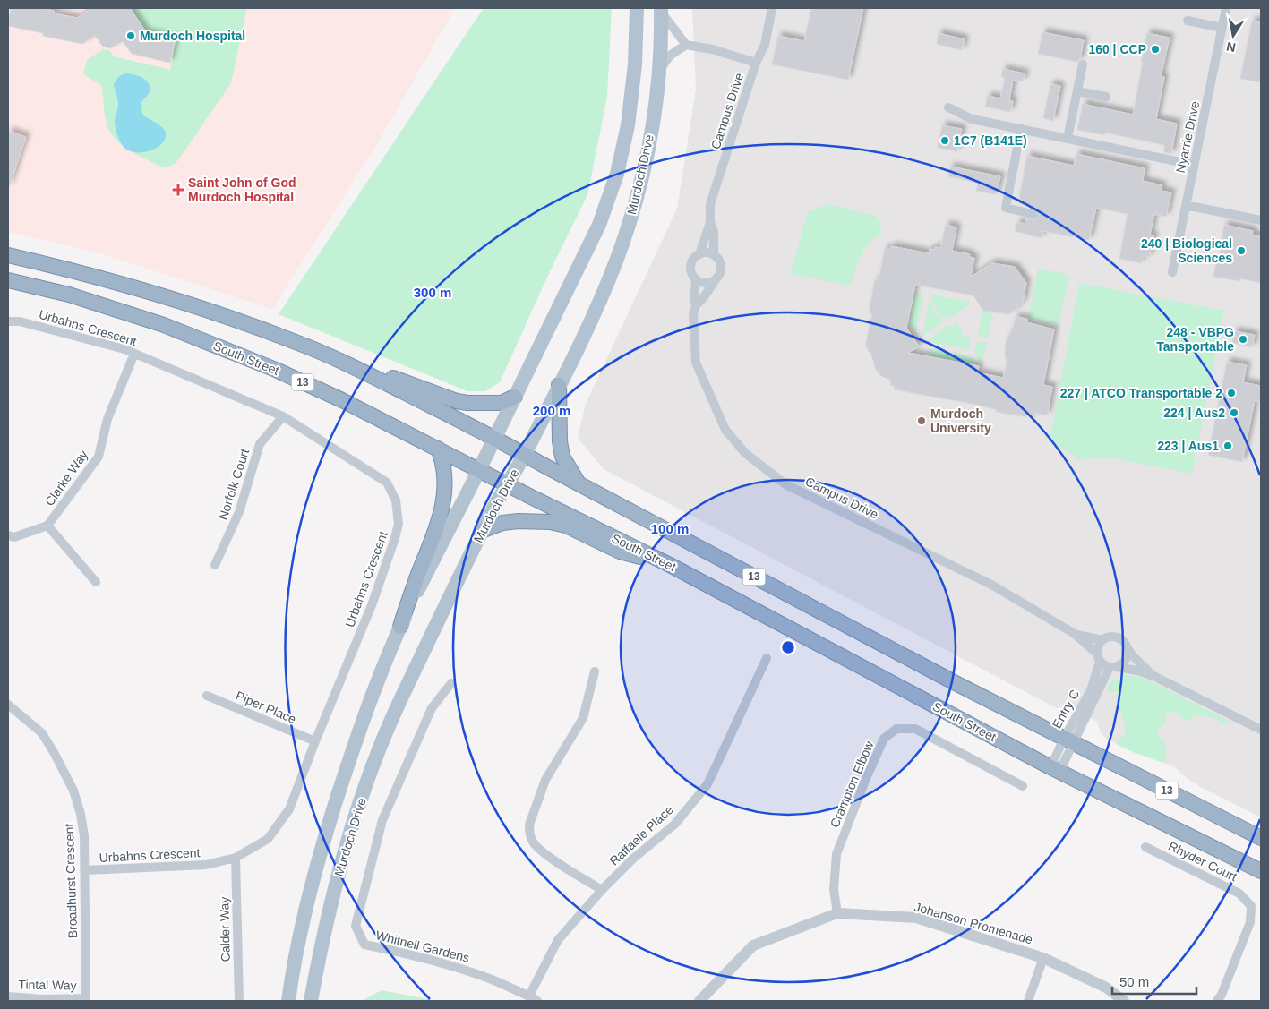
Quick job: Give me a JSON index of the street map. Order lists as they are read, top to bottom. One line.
{"streets":{"highway":["South Street","13"],"main road":["Murdoch Drive"],"street":["Campus Drive","Nyarrie Drive","Urbahns Crescent","Clarke Way","Norfolk Court","Piper Place","Entry C","Crampton Elbow","Raffaele Place","Rhyder Court","Broadhurst Crescent","Johanson Promenade","Calder Way","Whitnell Gardens","Tintal Way"]},"crossings":[["Campus Drive","Entry C"],["Murdoch Drive","South Street"],["Murdoch Drive","13"],["Urbahns Crescent","Clarke Way"],["Urbahns Crescent","Norfolk Court"],["Urbahns Crescent","Piper Place"],["Urbahns Crescent","Broadhurst Crescent"],["Urbahns Crescent","Calder Way"],["South Street","Entry C"],["13","Entry C"],["Crampton Elbow","Johanson Promenade"],["Raffaele Place","Whitnell Gardens"],["Broadhurst Crescent","Tintal Way"]],"places":{"other":["Murdoch Hospital","160 | CCP","1C7 (B141E)","240 | Biological Sciences","248 - VBPG Tansportable","227 | ATCO Transportable 2","224 | Aus2","Murdoch University","223 | Aus1"],"health":["Saint John of God Murdoch Hospital"]},"scale_bar":"50 m","north":"bottom","rings":["300 m","200 m","100 m"]}
